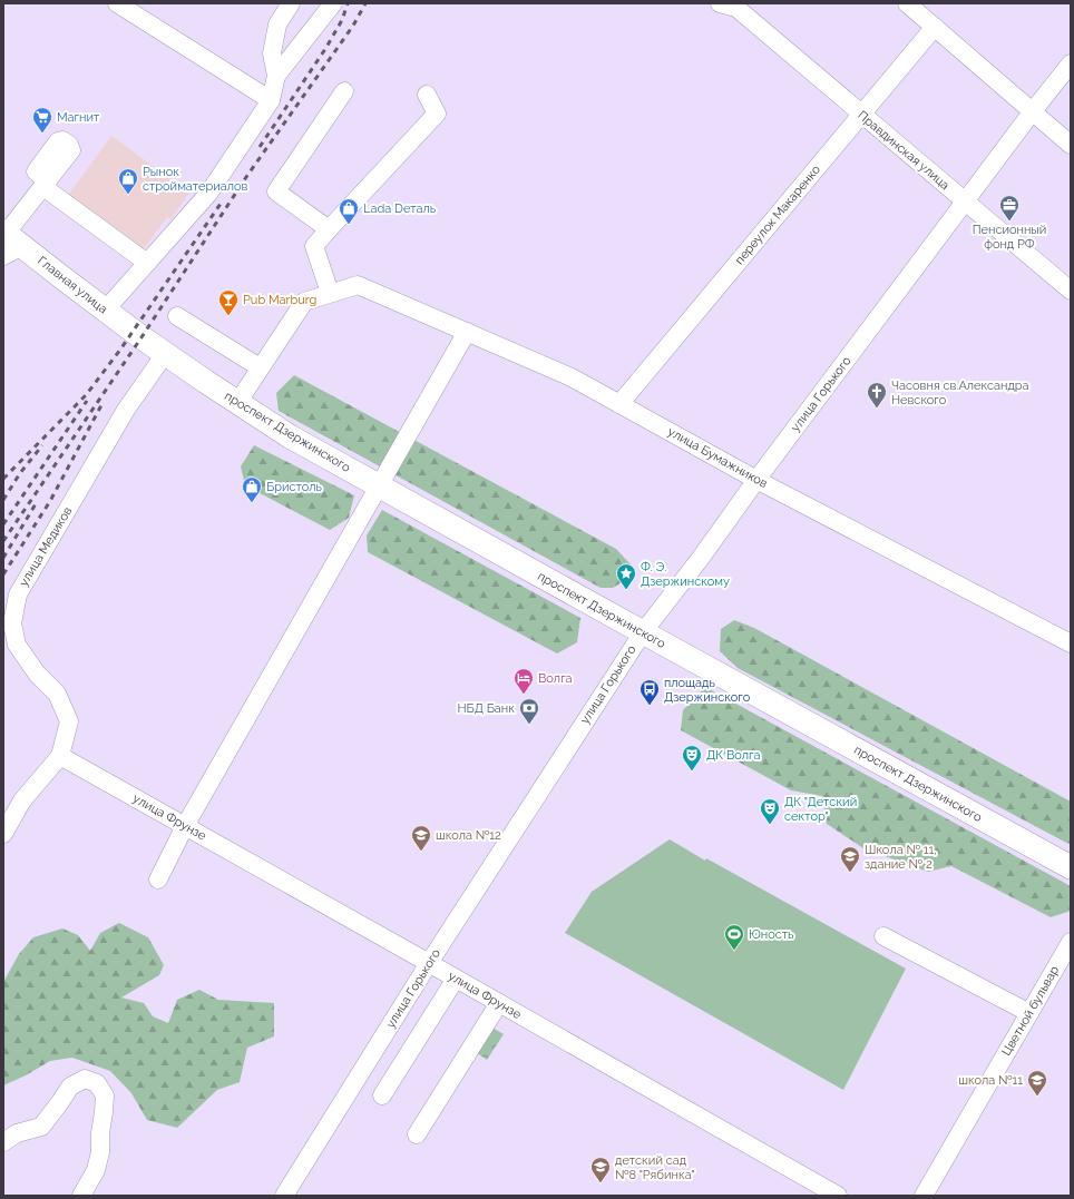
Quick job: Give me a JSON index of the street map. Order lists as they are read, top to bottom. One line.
{"streets":{"main road":["Главная улица","проспект Дзержинского"],"street":["Правдинская улица","переулок Макаренко","улица Горького","улица Бумажников","улица Медиков","улица Фрунзе","Цветной бульвар"]},"crossings":[["Правдинская улица","переулок Макаренко"],["Правдинская улица","улица Горького"],["переулок Макаренко","улица Бумажников"],["Главная улица","проспект Дзержинского"],["улица Горького","проспект Дзержинского"],["улица Горького","улица Бумажников"],["улица Горького","улица Фрунзе"],["проспект Дзержинского","улица Медиков"],["улица Медиков","улица Фрунзе"]],"places":{"supermarket":["Магнит"],"shop":["Рынок стройматериалов","Lada Dеталь","Бристоль"],"office":["Пенсионный фонд РФ"],"bar":["Pub Marburg"],"church":["Часовня св.Александра Невского"],"place":["Ф. Э. Дзержинскому"],"hotel":["Волга"],"bus stop":["площадь Дзержинского"],"bank":["НБД Банк"],"theatre":["ДК Волга","ДК \"Детский сектор\""],"school or university":["школа №12","Школа № 11, здание № 2","школа №11","детский сад №8 \"Рябинка\""],"sports":["Юность"]}}
